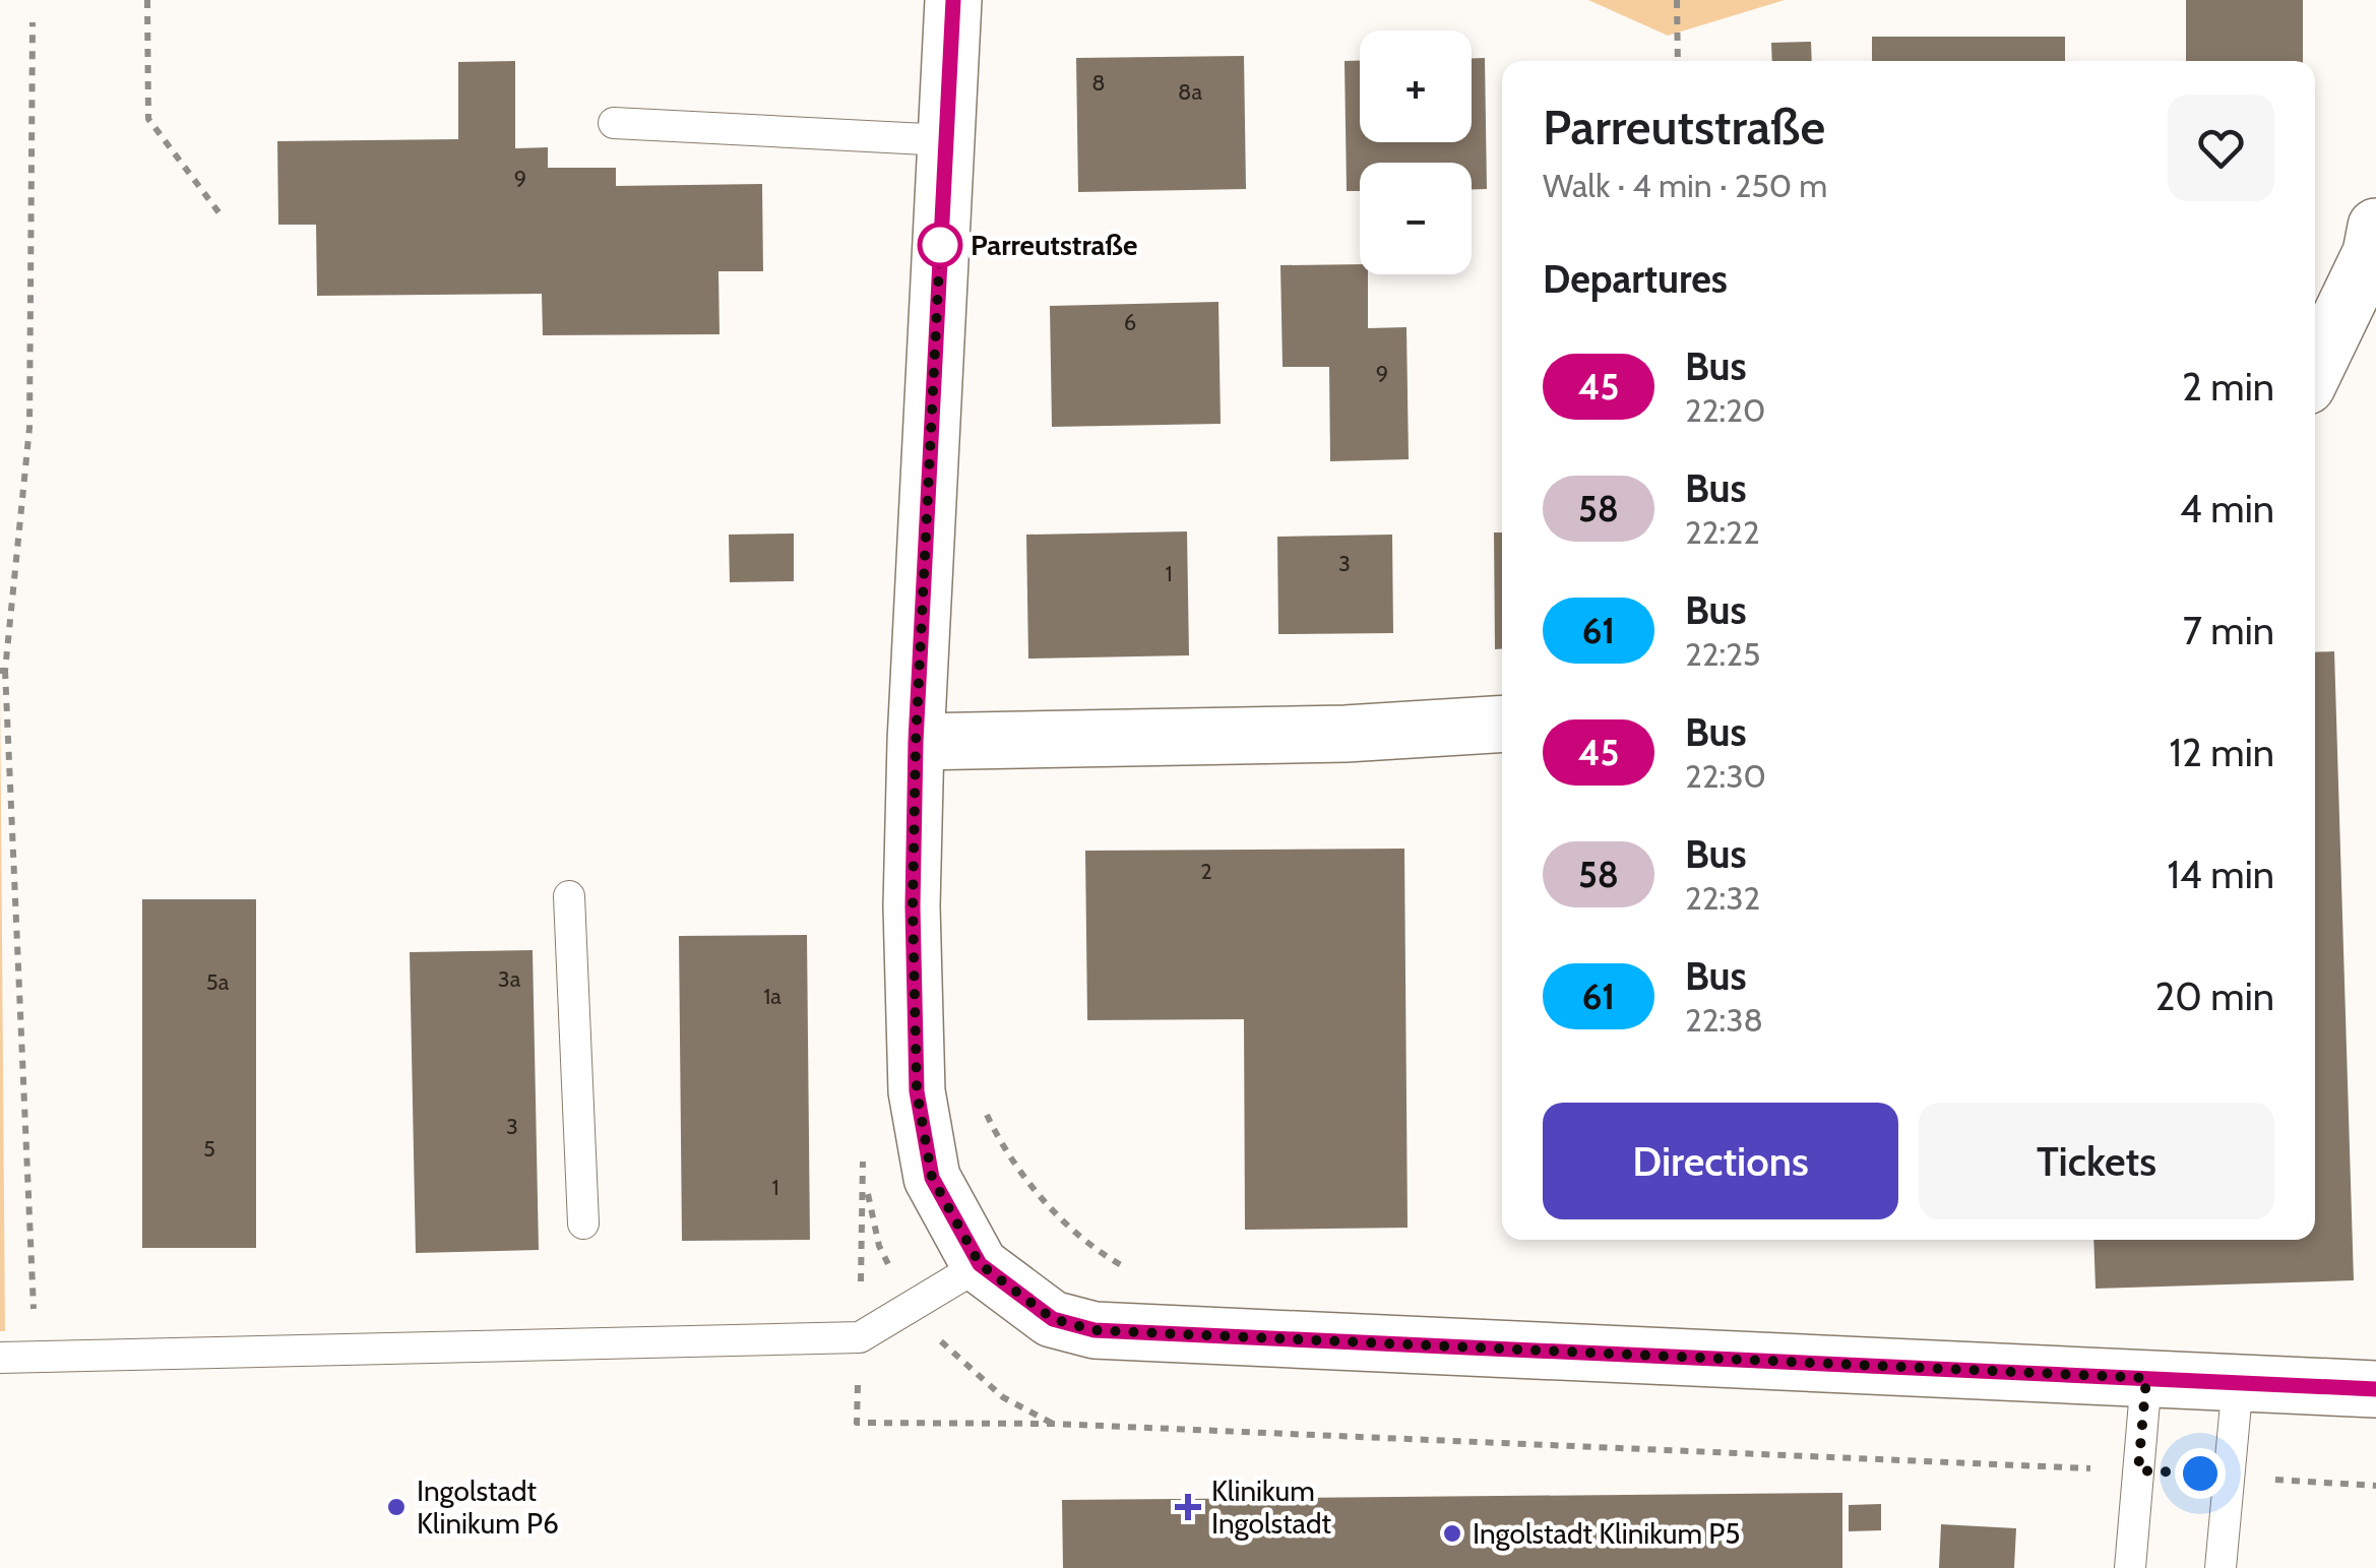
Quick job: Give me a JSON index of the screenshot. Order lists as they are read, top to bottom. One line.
{"places":{"other":["Parreutstraße","Ingolstadt Klinikum P6","Ingolstadt Klinikum P5"],"health":["Klinikum Ingolstadt"]},"lines":["bus line 45"],"house_numbers":["8","8a","9","6","9","3","1","2","3a","5a","1a","3","5","1"],"page":{"map_buttons":["+","−"],"heading":[["Parreutstraße","Walk · 4 min · 250 m"],"Departures"],"list":[{"mark":"45","name":"Bus","note":"22:20","value":"2 min"},{"mark":"58","name":"Bus","note":"22:22","value":"4 min"},{"mark":"61","name":"Bus","note":"22:25","value":"7 min"},{"mark":"45","name":"Bus","note":"22:30","value":"12 min"},{"mark":"58","name":"Bus","note":"22:32","value":"14 min"},{"mark":"61","name":"Bus","note":"22:38","value":"20 min"}],"buttons":["Directions","Tickets"]}}
